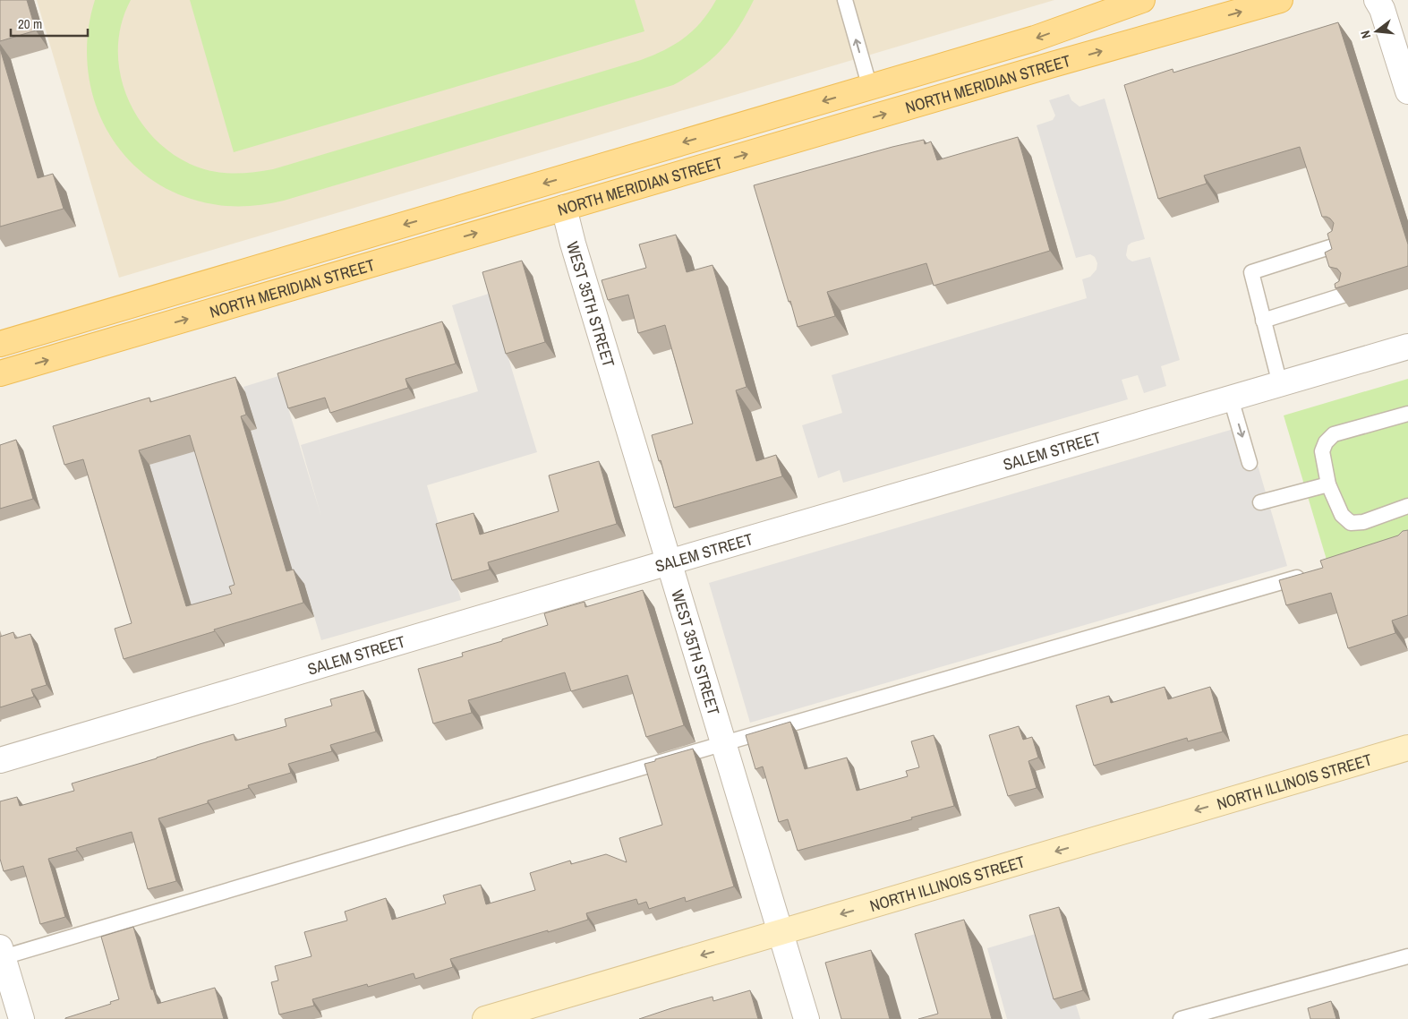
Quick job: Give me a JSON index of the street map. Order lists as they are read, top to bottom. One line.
{"streets":{"main road":["NORTH MERIDIAN STREET","NORTH ILLINOIS STREET"],"street":["WEST 35TH STREET","SALEM STREET"]},"crossings":[["NORTH MERIDIAN STREET","WEST 35TH STREET"],["WEST 35TH STREET","SALEM STREET"],["WEST 35TH STREET","NORTH ILLINOIS STREET"]],"one_way":["NORTH ILLINOIS STREET"],"scale_bar":"20 m","north":"left"}
